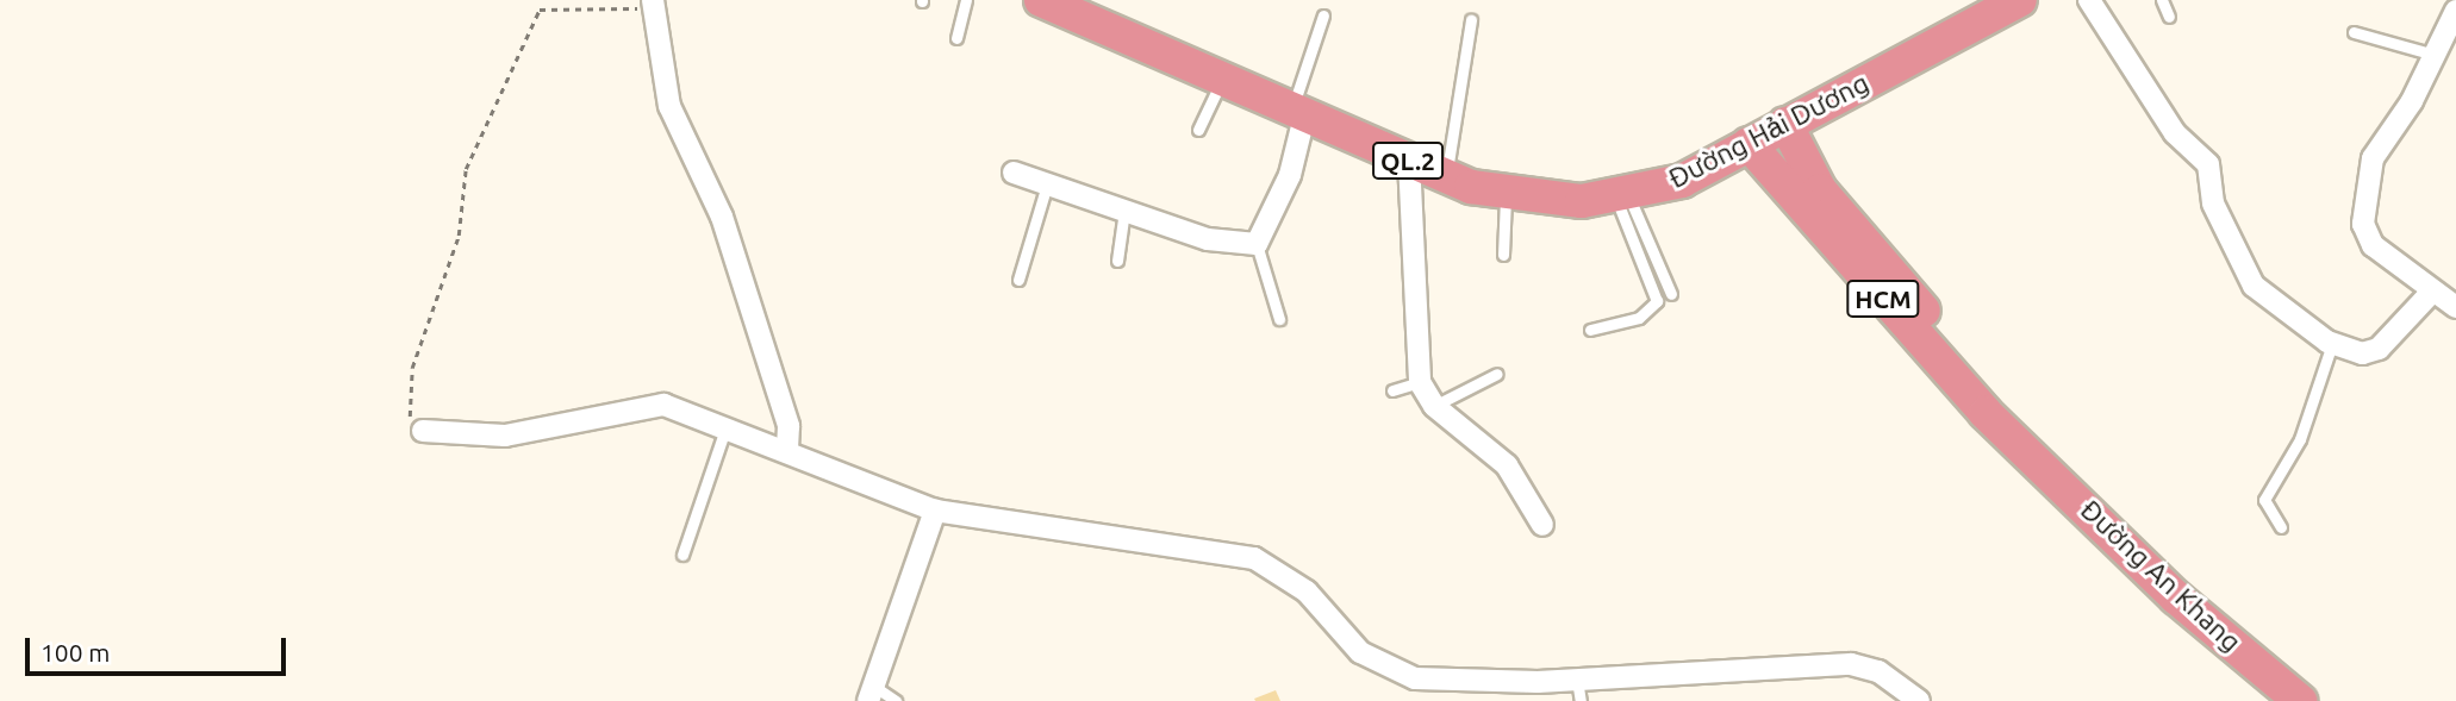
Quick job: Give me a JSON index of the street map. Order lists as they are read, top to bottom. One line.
{"streets":{"highway":["Đường Hải Dương","QL.2","HCM","Đường An Khang"]},"crossings":[["Đường Hải Dương","Đường An Khang"]],"scale_bar":"100 m"}
